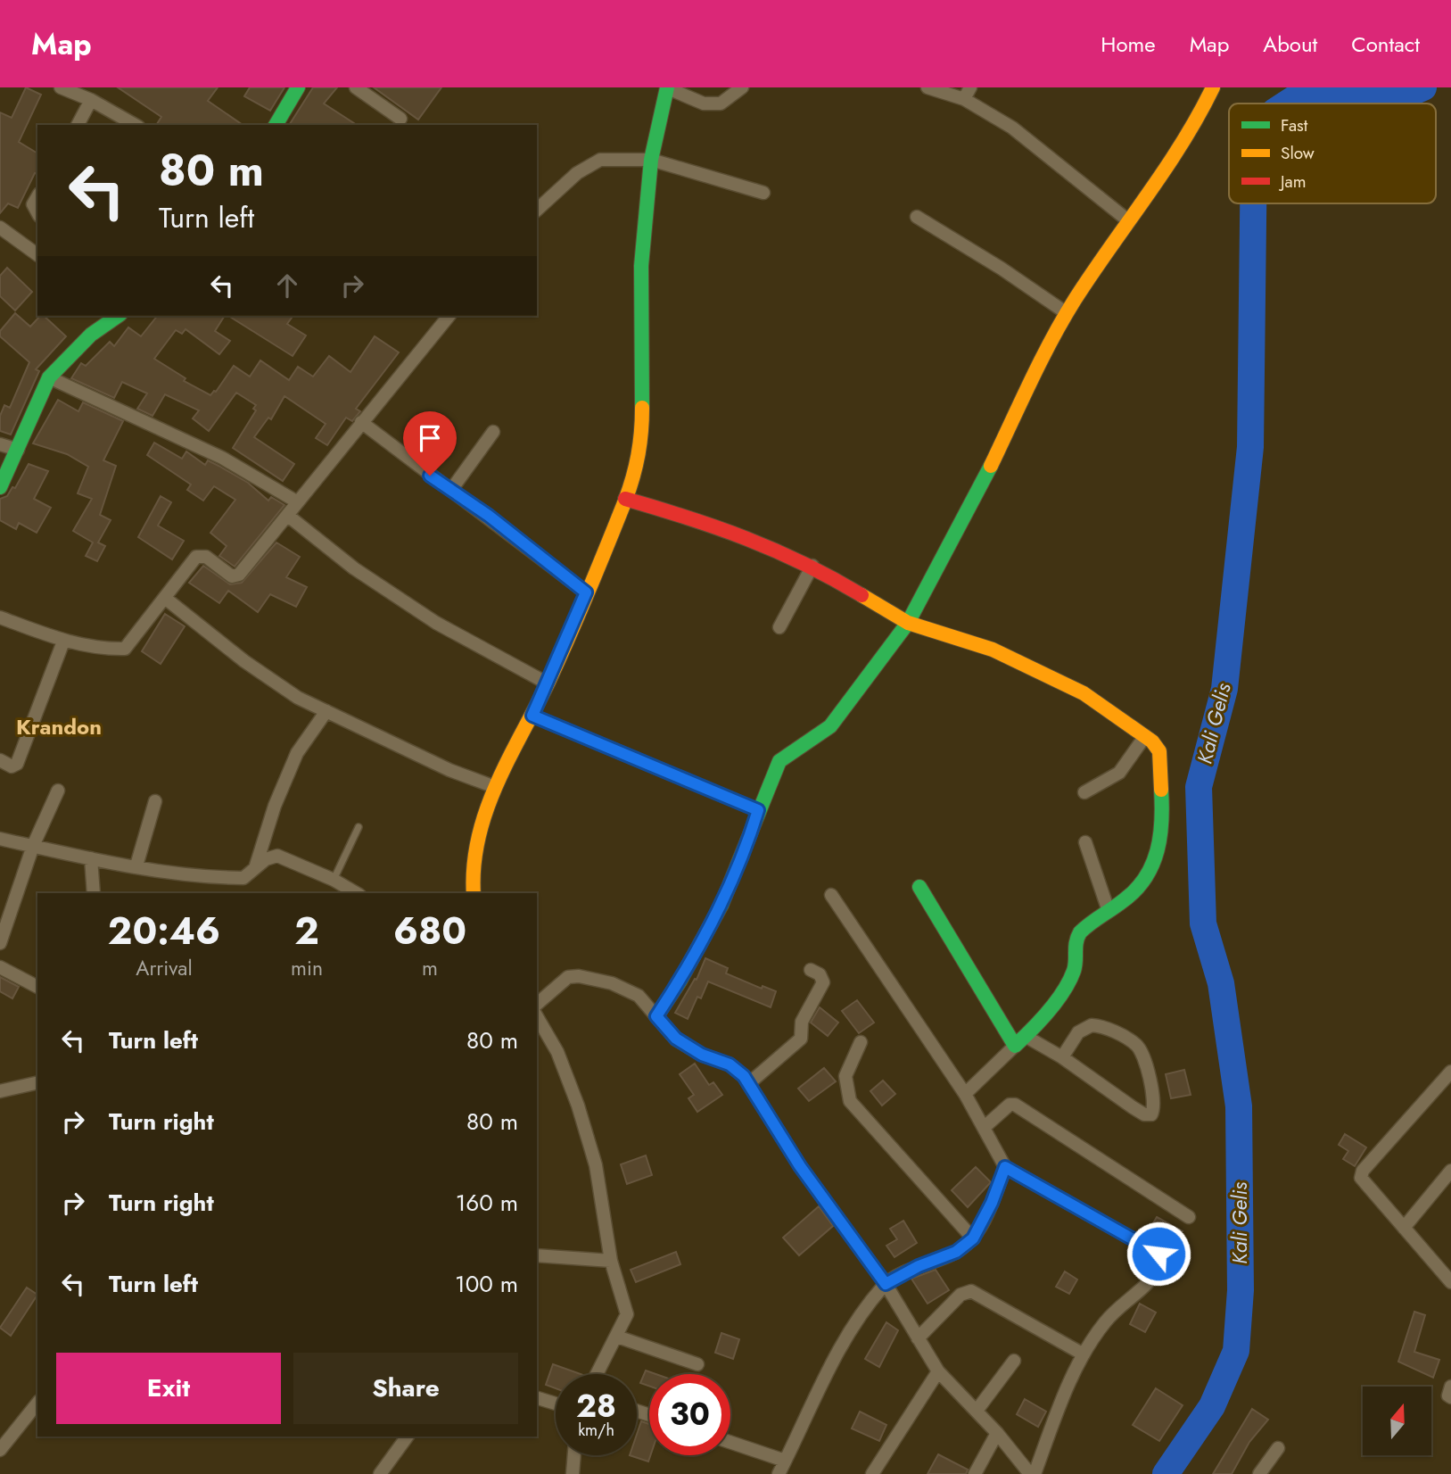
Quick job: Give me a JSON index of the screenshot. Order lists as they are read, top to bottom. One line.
{"districts":["Krandon"],"water":["Kali Gelis"],"legend":["Fast","Slow","Jam"],"north":"top","page":{"header":"Map","nav":["Home","Map","About","Contact"],"turn":["80 m","Turn left"],"eta":["20:46","Arrival","2","min","680","m"],"list":[{"name":"Turn left","value":"80 m"},{"name":"Turn right","value":"80 m"},{"name":"Turn right","value":"160 m"},{"name":"Turn left","value":"100 m"}],"buttons":["Exit","Share"],"speed":"28 km/h","limit":"30"}}
